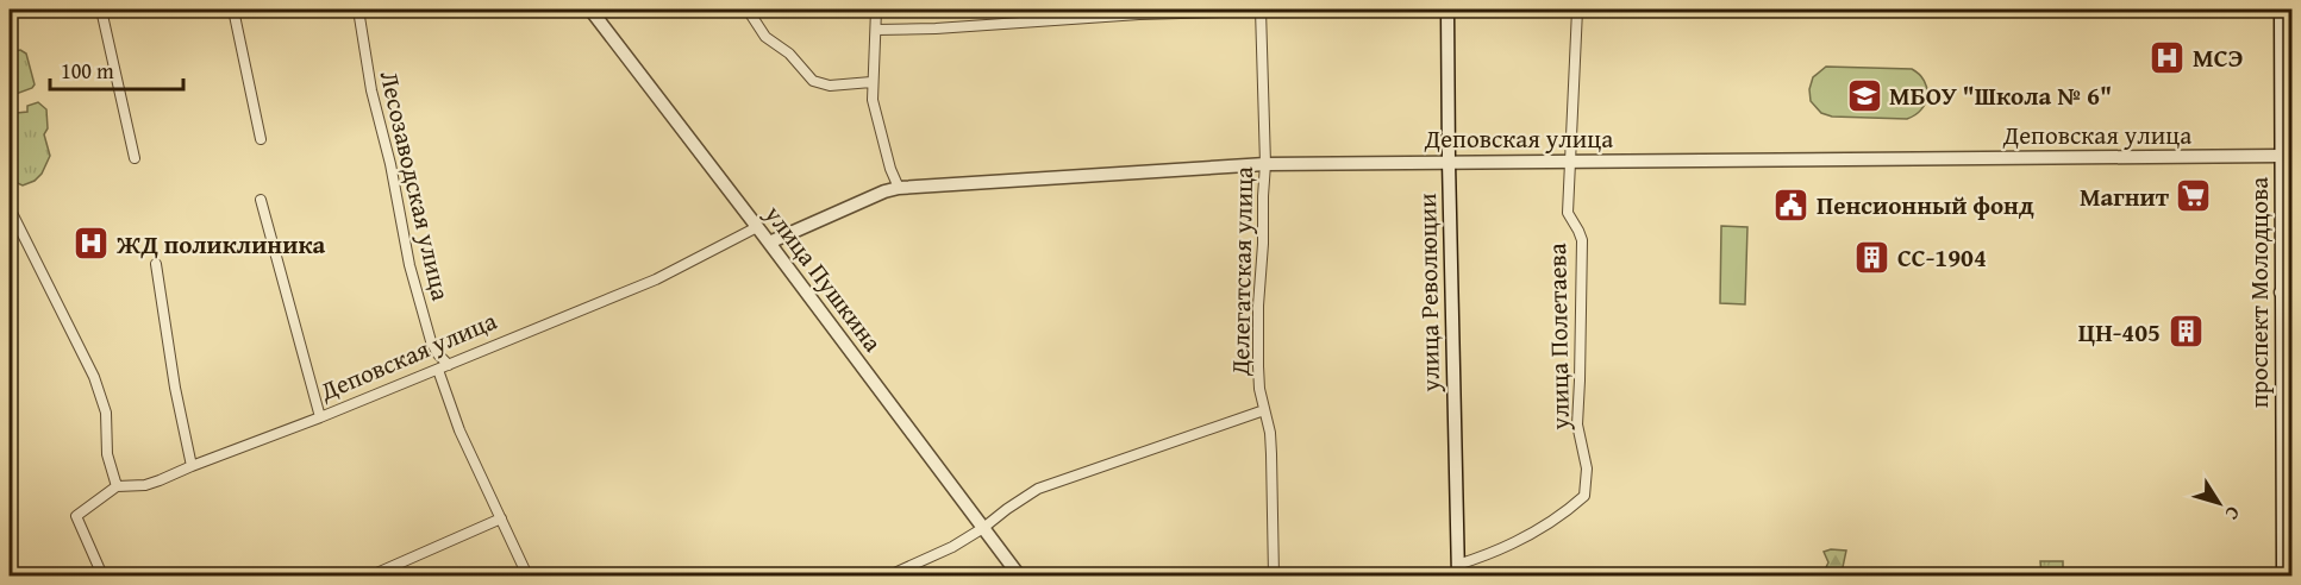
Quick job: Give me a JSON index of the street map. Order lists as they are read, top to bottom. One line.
{"streets":{"street":["Деповская улица","Лесозаводская улица","Делегатская улица","улица Пушкина","улица Революции","проспект Молодцова","улица Полетаева"]},"crossings":[["Деповская улица","Лесозаводская улица"],["Деповская улица","Делегатская улица"],["Деповская улица","улица Пушкина"],["Деповская улица","улица Революции"],["Деповская улица","проспект Молодцова"],["Деповская улица","улица Полетаева"],["улица Революции","улица Полетаева"]],"places":{"hospital":["МСЭ","ЖД поликлиника"],"school or university":["МБОУ \"Школа № 6\""],"supermarket":["Магнит"],"public building":["Пенсионный фонд"],"building":["СС-1904","ЦН-405"]},"scale_bar":"100 m","north":"bottom right"}
